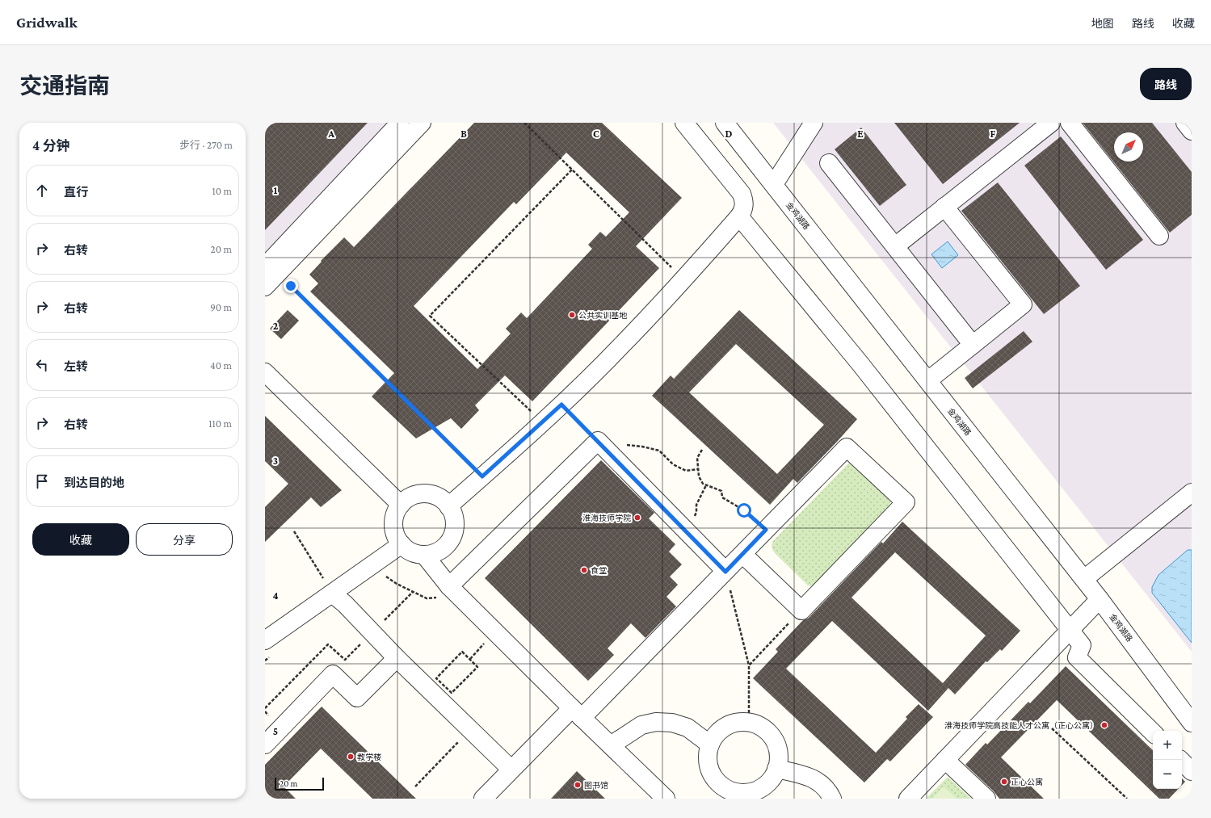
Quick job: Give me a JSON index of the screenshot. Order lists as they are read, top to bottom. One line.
{"streets":{"street":["金鸡湖路"]},"places":["公共实训基地","淮海技师学院","食堂","淮海技师学院高技能人才公寓（正心公寓）","教学楼","正心公寓","图书馆"],"scale_bar":"20 m","north":"top right","page":{"header":"Gridwalk","nav":["地图","路线","收藏"],"title":"交通指南","buttons":["路线",["收藏","分享"]],"heading":["4 分钟","步行 · 270 m"],"list":[["直行","10 m"],["右转","20 m"],["右转","90 m"],["左转","40 m"],["右转","110 m"],"到达目的地"],"map_buttons":["+","−"],"scale":"20 m"},"grid":{"columns":["A","B","C","D","E","F"],"rows":["1","2","3","4","5"]}}
